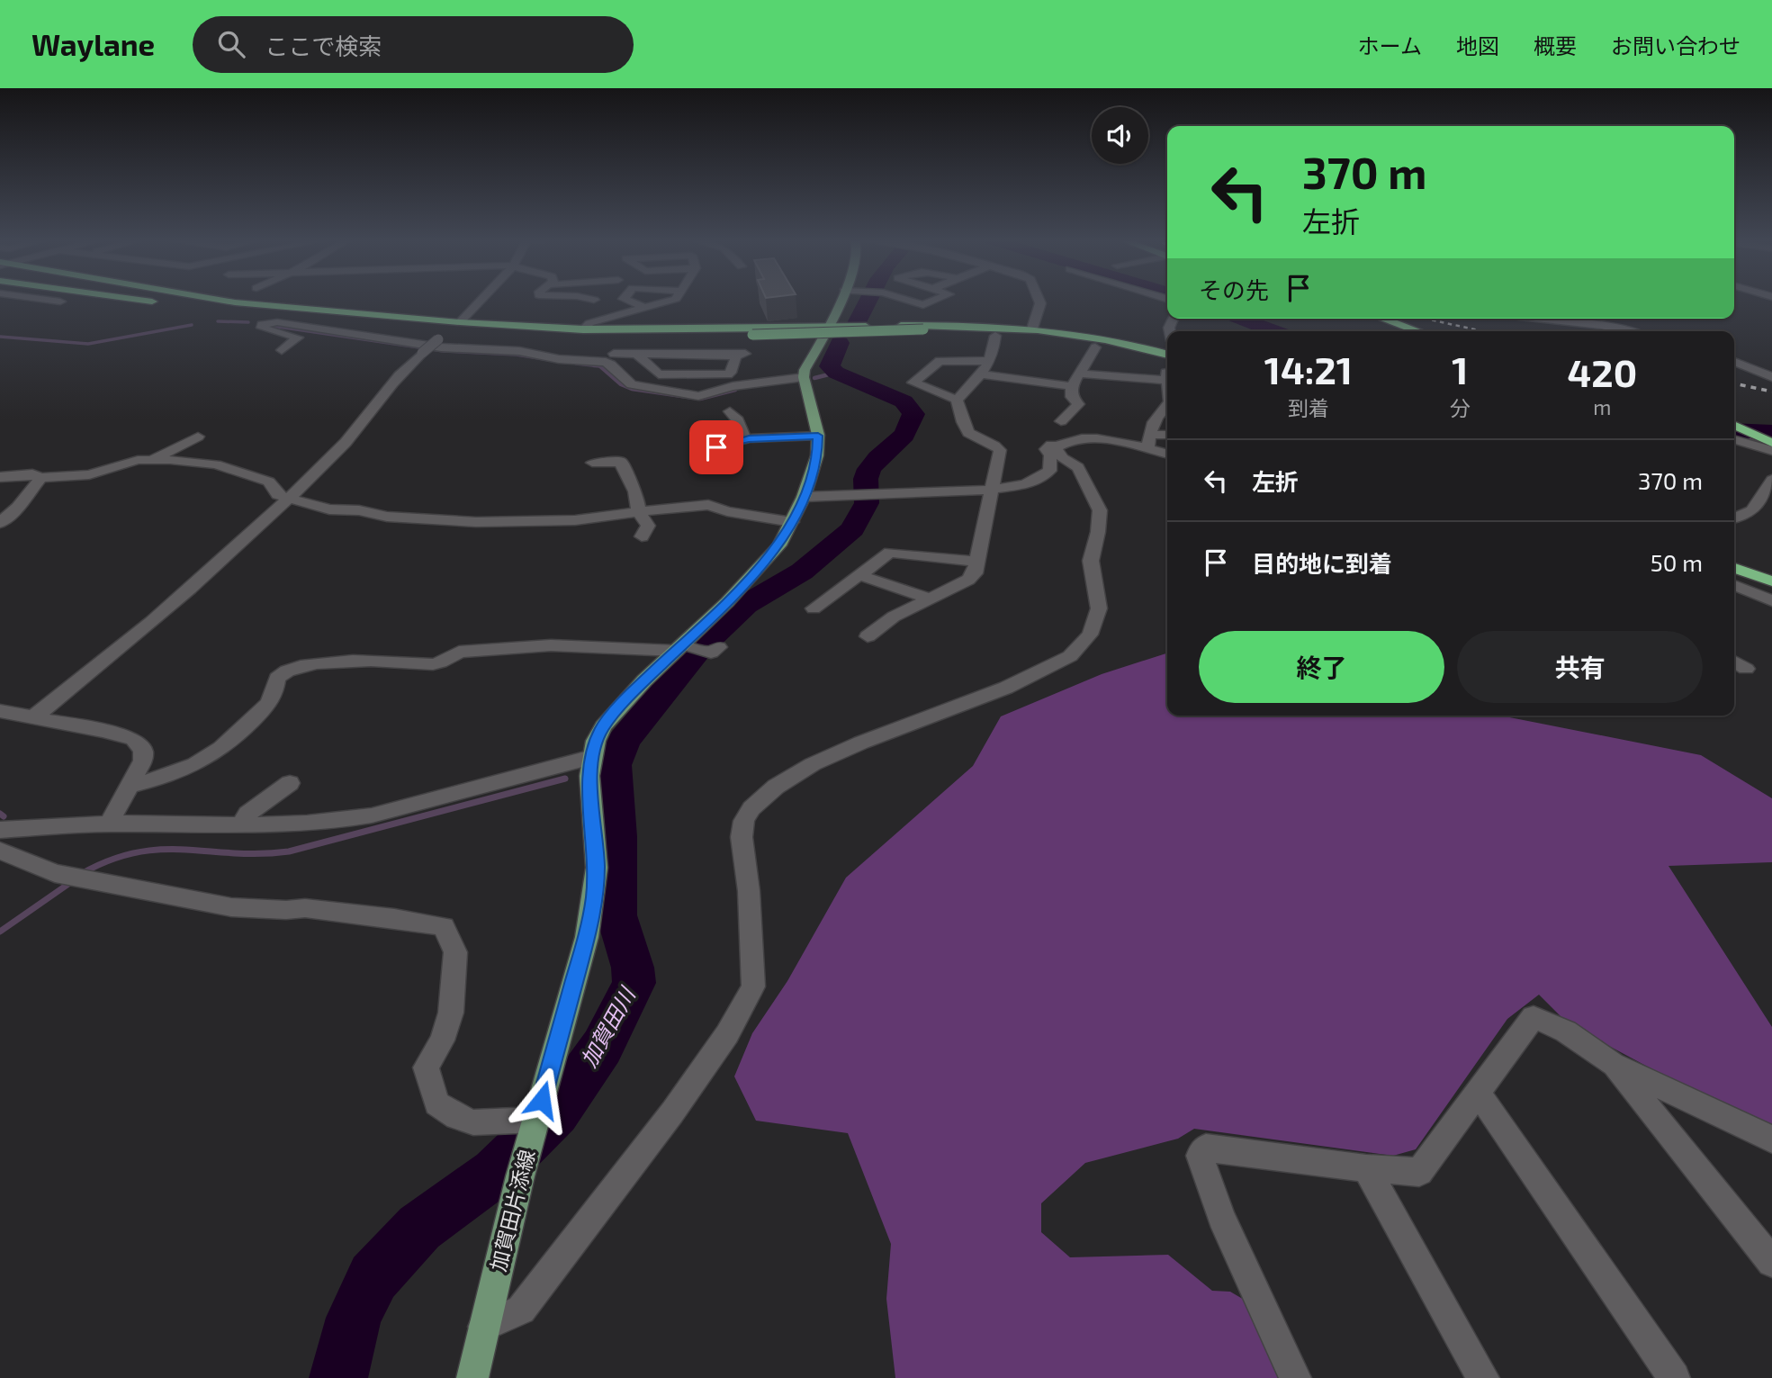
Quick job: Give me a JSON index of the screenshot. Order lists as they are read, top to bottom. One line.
{"streets":{"main road":["加賀田片添線"]},"water":["加賀田川"],"page":{"header":"Waylane","search":"ここで検索","nav":["ホーム","地図","概要","お問い合わせ"],"turn":["370 m","左折"],"then":"その先","eta":["14:21","到着","1","分","420","m"],"list":[{"name":"左折","value":"370 m"},{"name":"目的地に到着","value":"50 m"}],"buttons":["終了","共有"]}}
